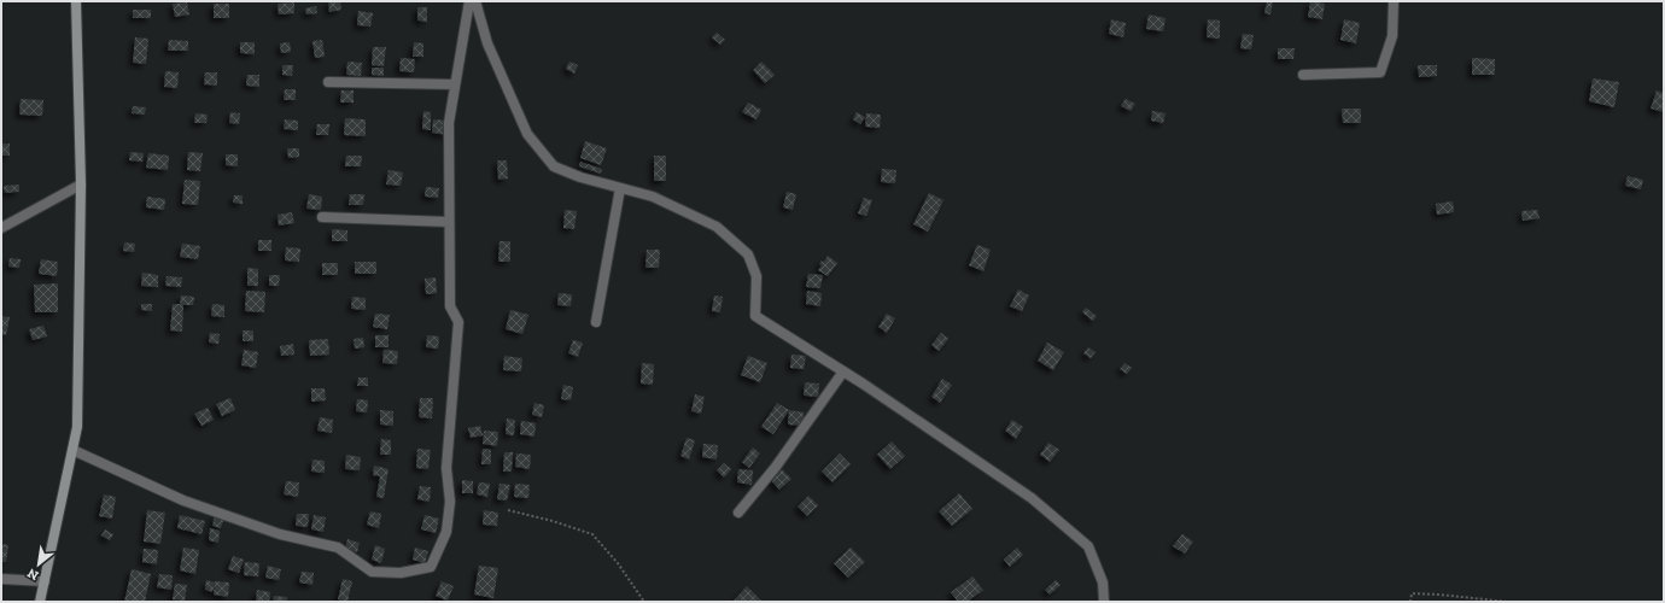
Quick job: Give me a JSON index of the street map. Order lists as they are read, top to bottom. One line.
{"north":"bottom left"}
